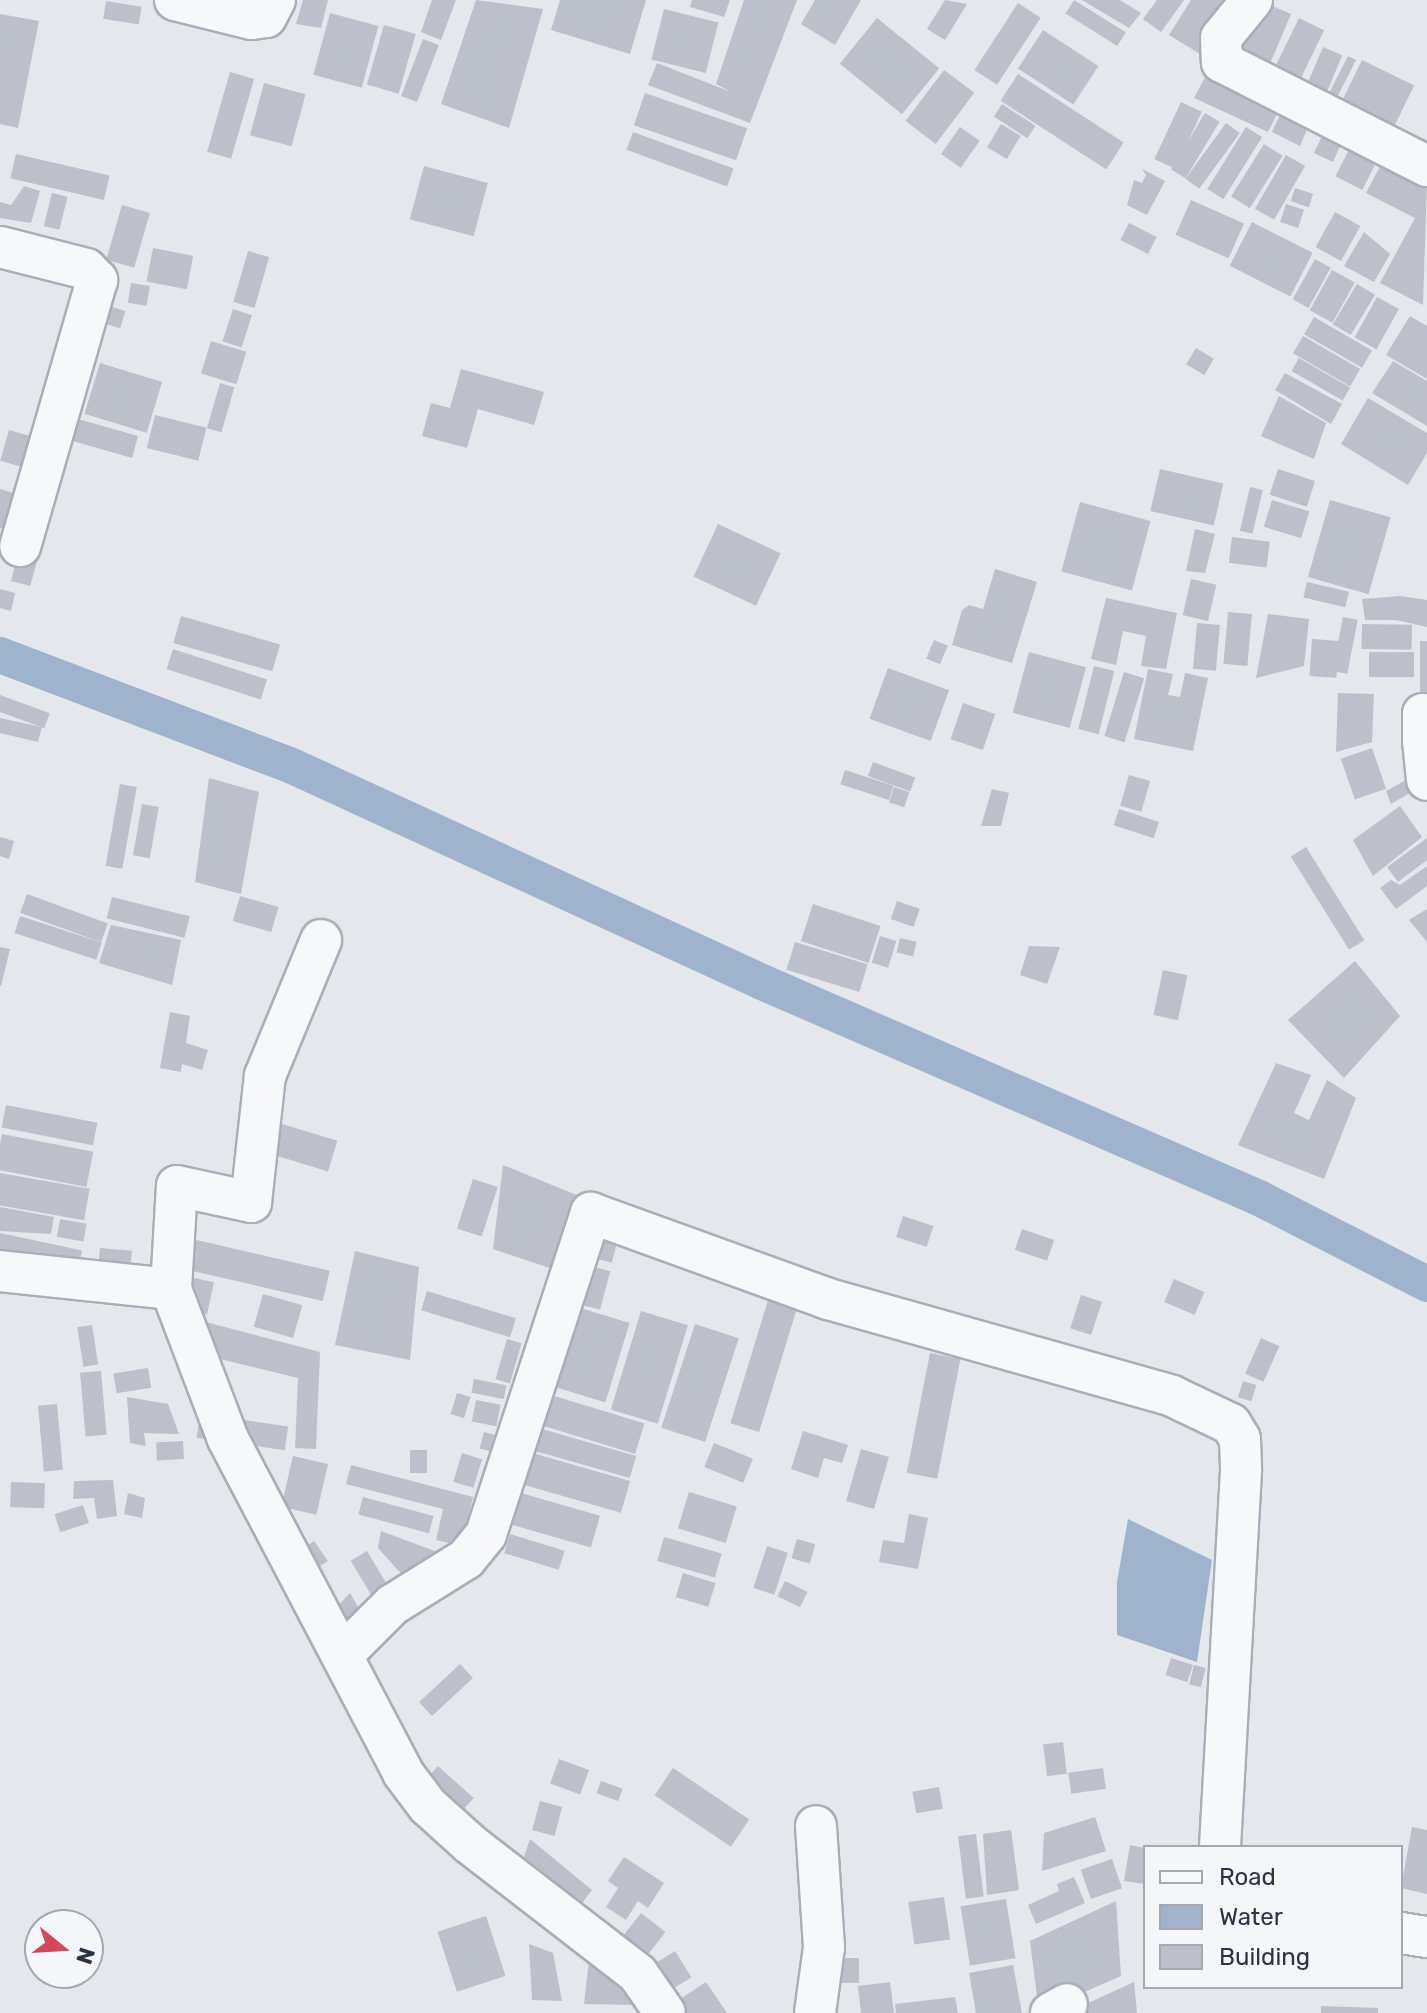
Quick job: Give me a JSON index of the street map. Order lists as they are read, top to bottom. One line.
{"legend":["Road","Water","Building"],"north":"right"}
